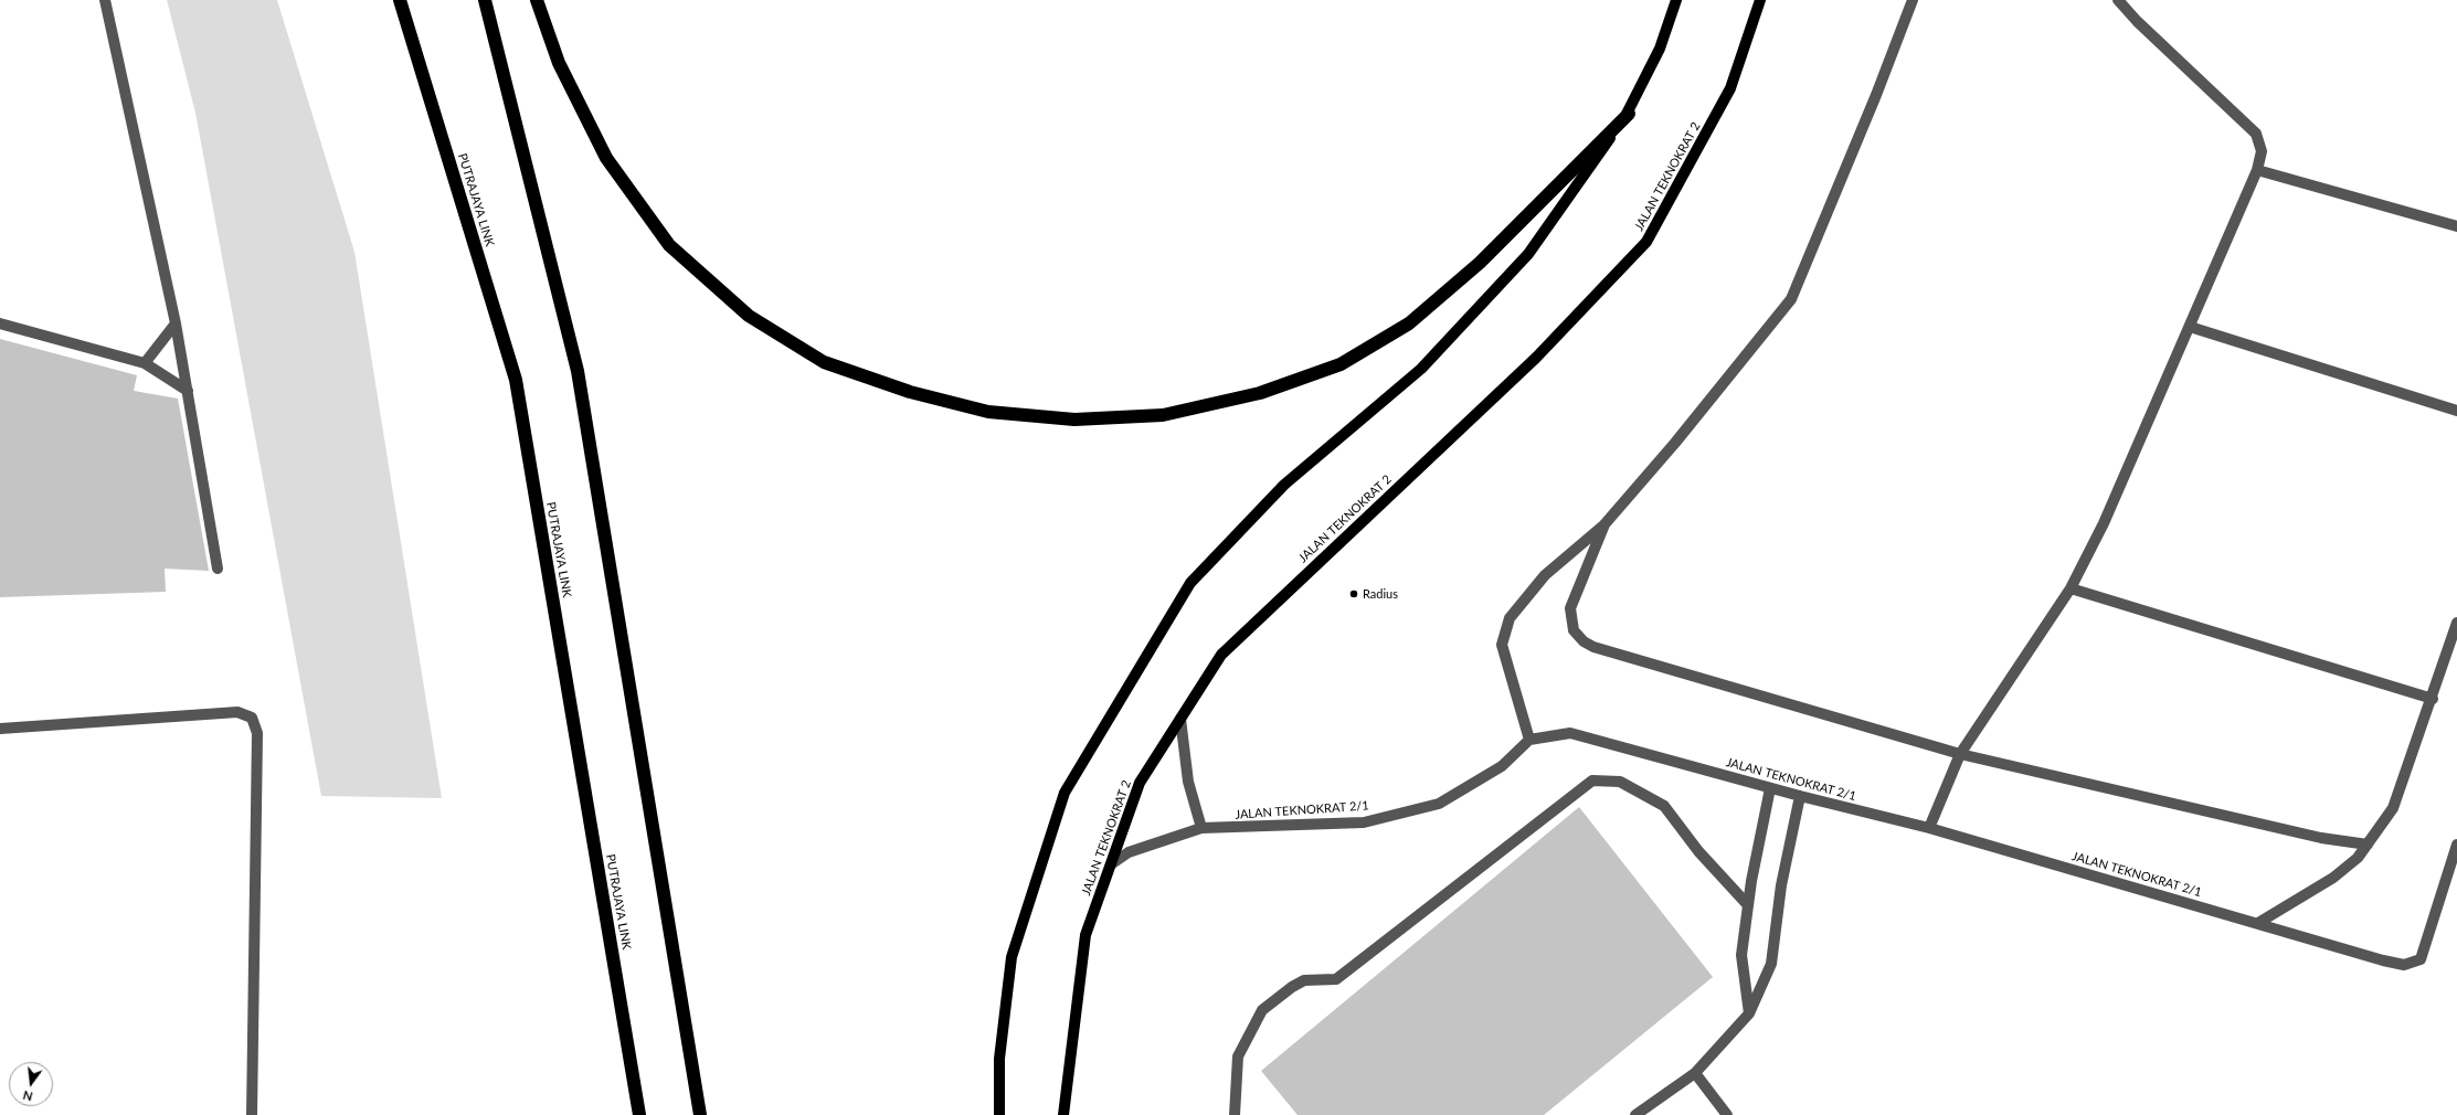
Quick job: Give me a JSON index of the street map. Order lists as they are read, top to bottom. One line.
{"streets":{"highway":["PUTRAJAYA LINK"],"main road":["JALAN TEKNOKRAT 2"],"street":["JALAN TEKNOKRAT 2/1"]},"crossings":[["JALAN TEKNOKRAT 2","JALAN TEKNOKRAT 2/1"]],"places":["Radius"],"north":"bottom"}
